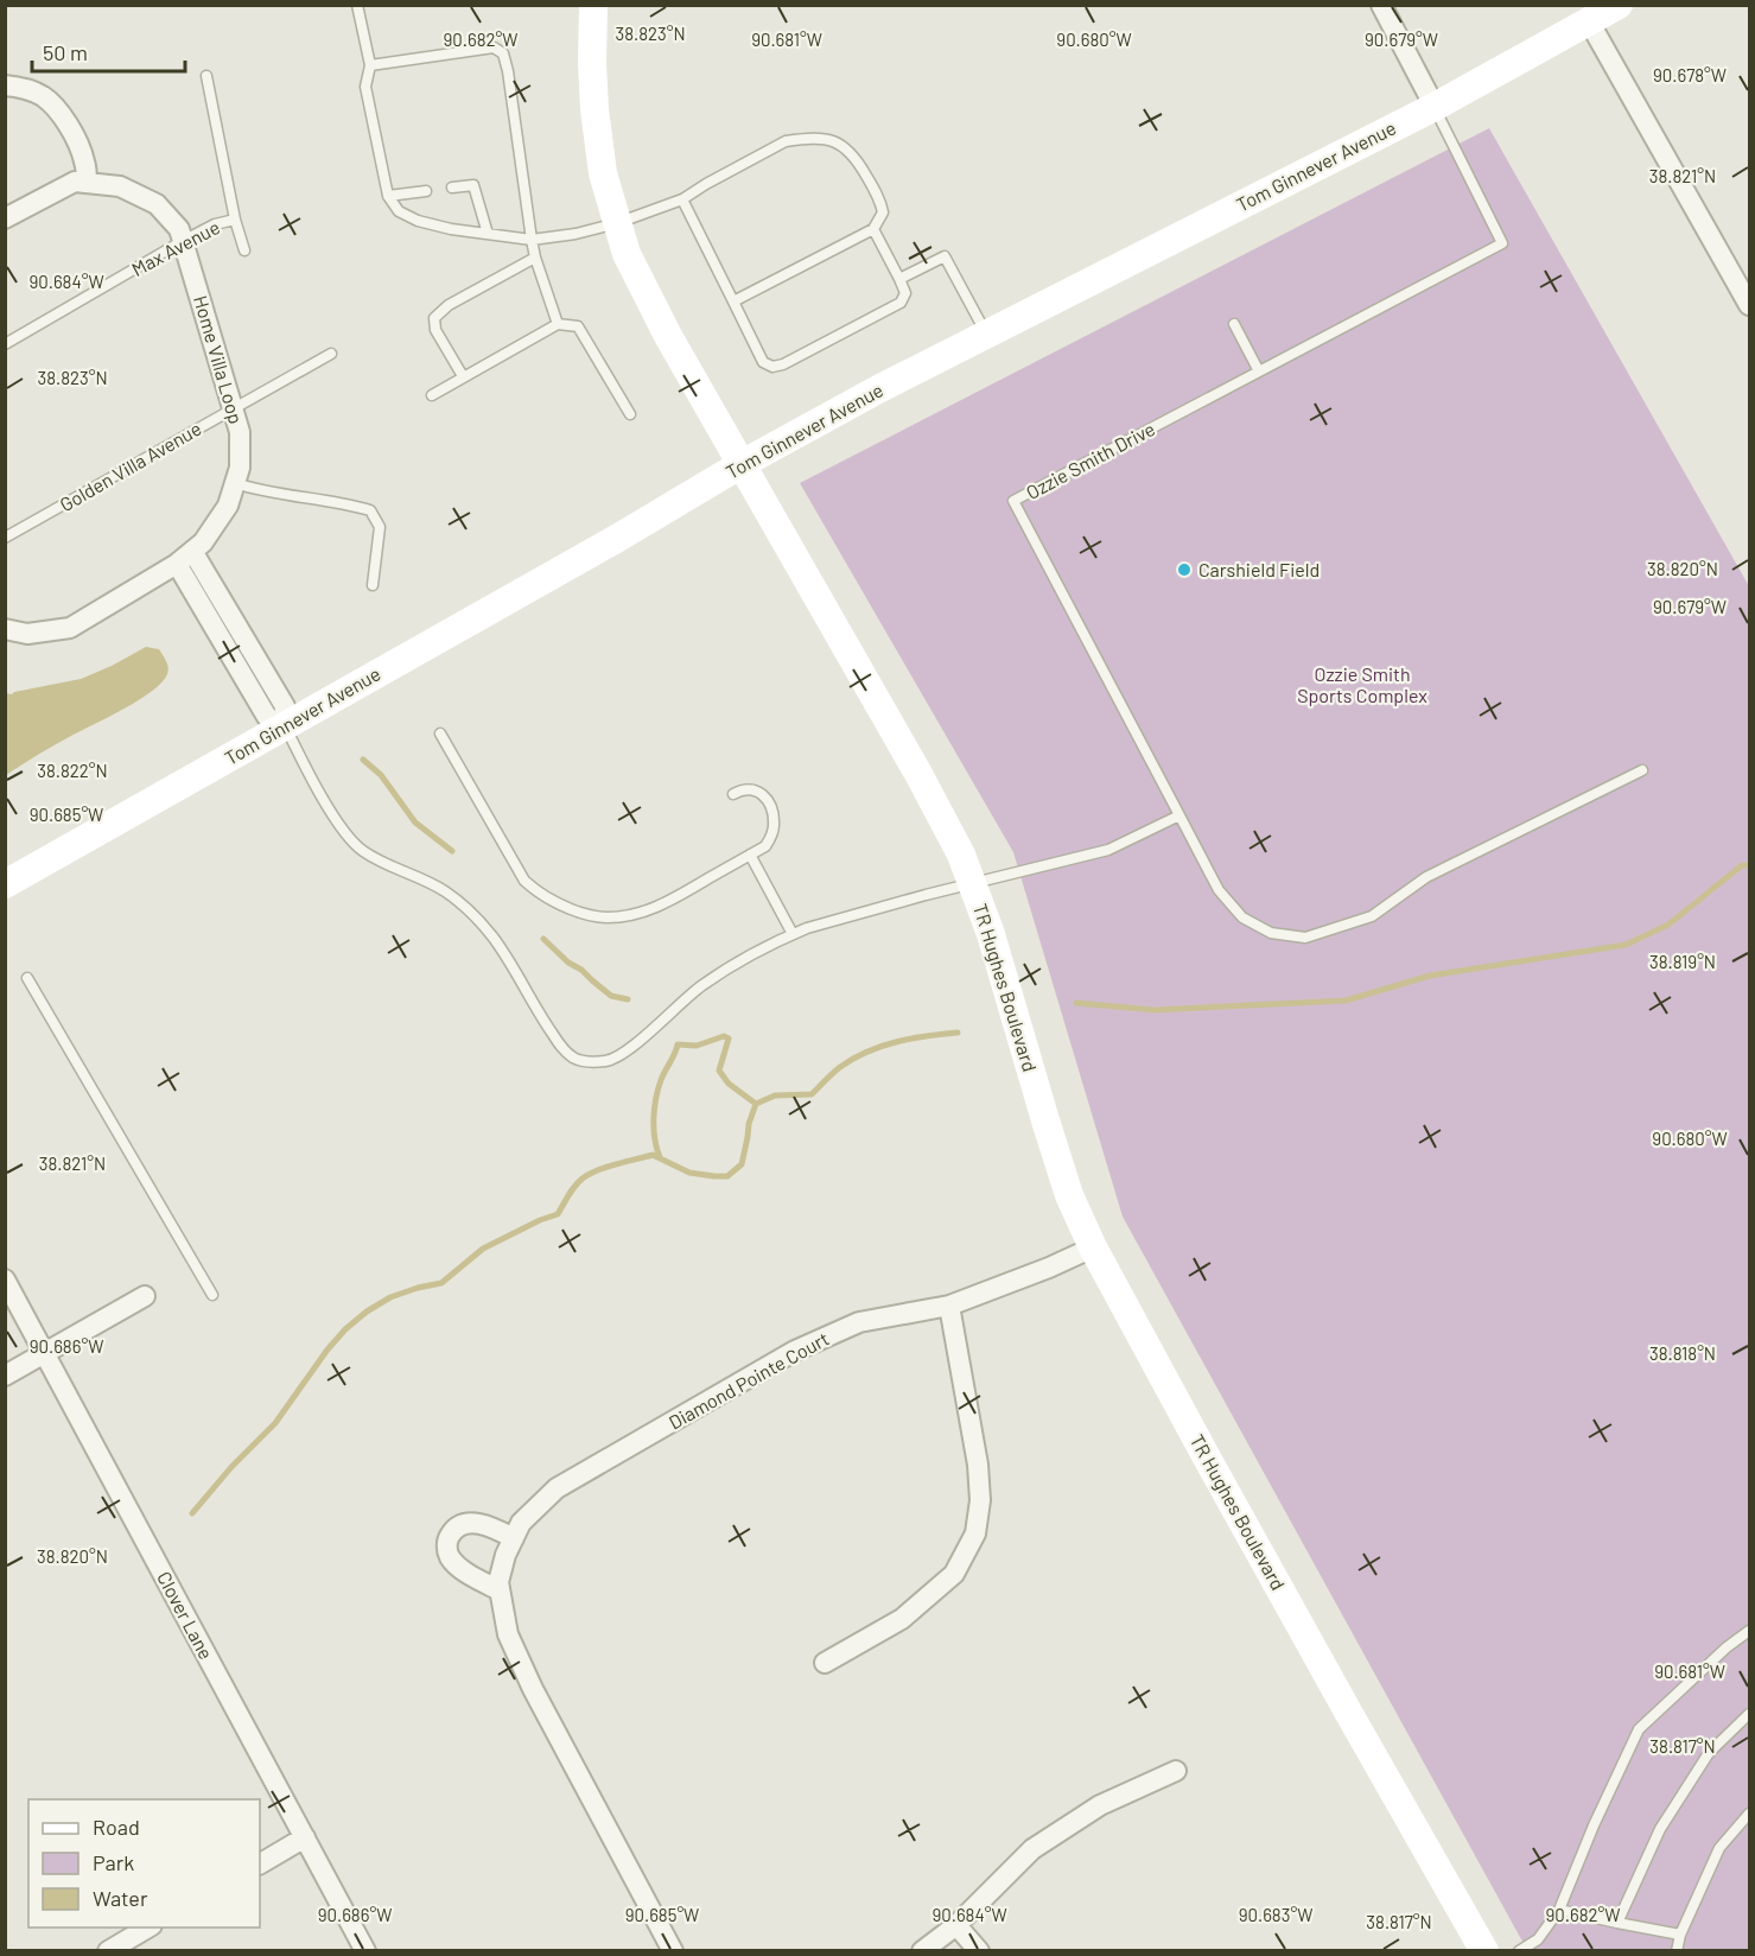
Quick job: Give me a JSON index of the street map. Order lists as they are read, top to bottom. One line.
{"streets":{"main road":["Tom Ginnever Avenue","TR Hughes Boulevard"],"street":["Home Villa Loop","Diamond Pointe Court","Clover Lane"],"lane":["Max Avenue","Ozzie Smith Drive","Golden Villa Avenue"]},"crossings":[["Tom Ginnever Avenue","Ozzie Smith Drive"],["Tom Ginnever Avenue","TR Hughes Boulevard"],["Max Avenue","Home Villa Loop"],["Home Villa Loop","Golden Villa Avenue"],["TR Hughes Boulevard","Diamond Pointe Court"]],"parks":["Ozzie Smith Sports Complex"],"places":["Carshield Field"],"legend":["Road","Park","Water"],"scale_bar":"50 m","coordinates":["38.823°N","90.682°W","90.680°W","90.681°W","90.679°W","90.678°W","38.821°N","90.684°W","38.820°N","38.822°N","90.685°W","38.819°N","90.686°W","38.818°N","38.817°N","90.683°W"]}
